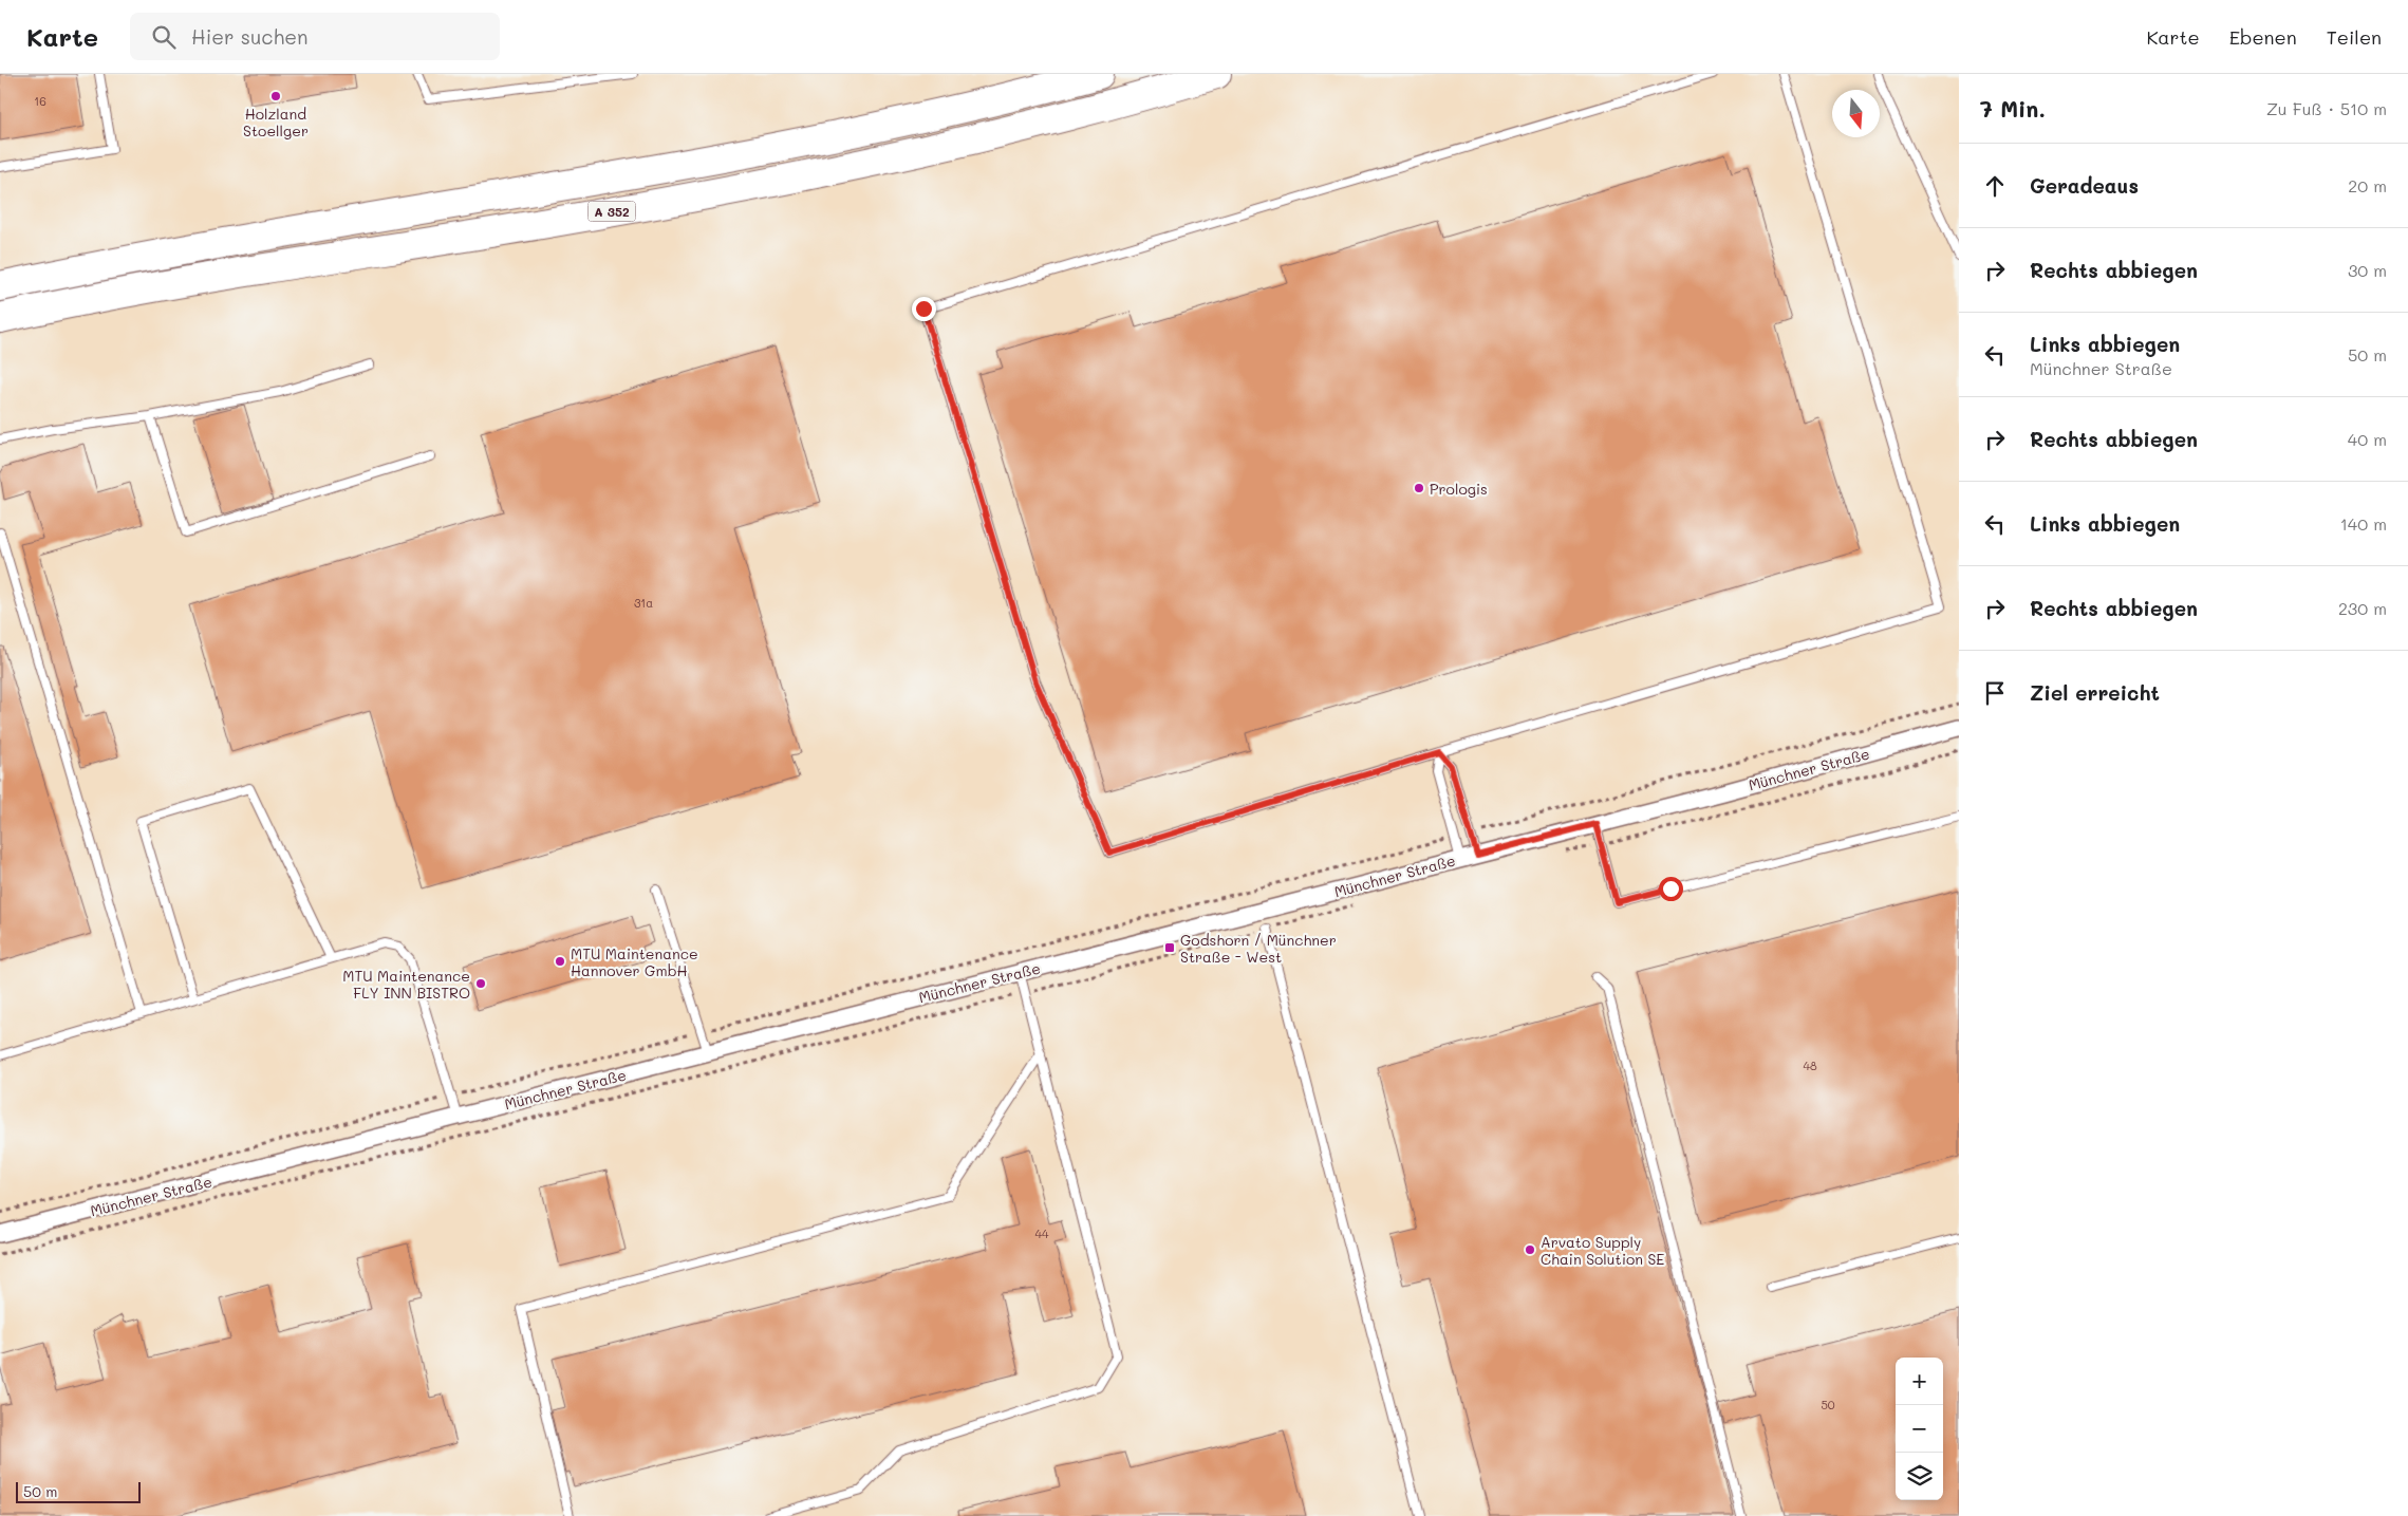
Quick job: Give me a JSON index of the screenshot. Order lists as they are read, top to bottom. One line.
{"streets":{"highway":["A 352"],"street":["Münchner Straße"]},"places":{"other":["Holzland Stoellger","Prologis","MTU Maintenance Hannover GmbH","MTU Maintenance FLY INN BISTRO","Arvato Supply Chain Solution SE"],"transit":["Godshorn / Münchner Straße - West"]},"house_numbers":["16","31a","48","44","50"],"scale_bar":"50 m","north":"bottom","page":{"header":"Karte","search":"Hier suchen","nav":["Karte","Ebenen","Teilen"],"heading":["7 Min.","Zu Fuß · 510 m"],"list":[["Geradeaus","20 m"],["Rechts abbiegen","30 m"],["Links abbiegen","Münchner Straße","50 m"],["Rechts abbiegen","40 m"],["Links abbiegen","140 m"],["Rechts abbiegen","230 m"],"Ziel erreicht"],"map_buttons":["+","−"],"scale":"50 m"}}
